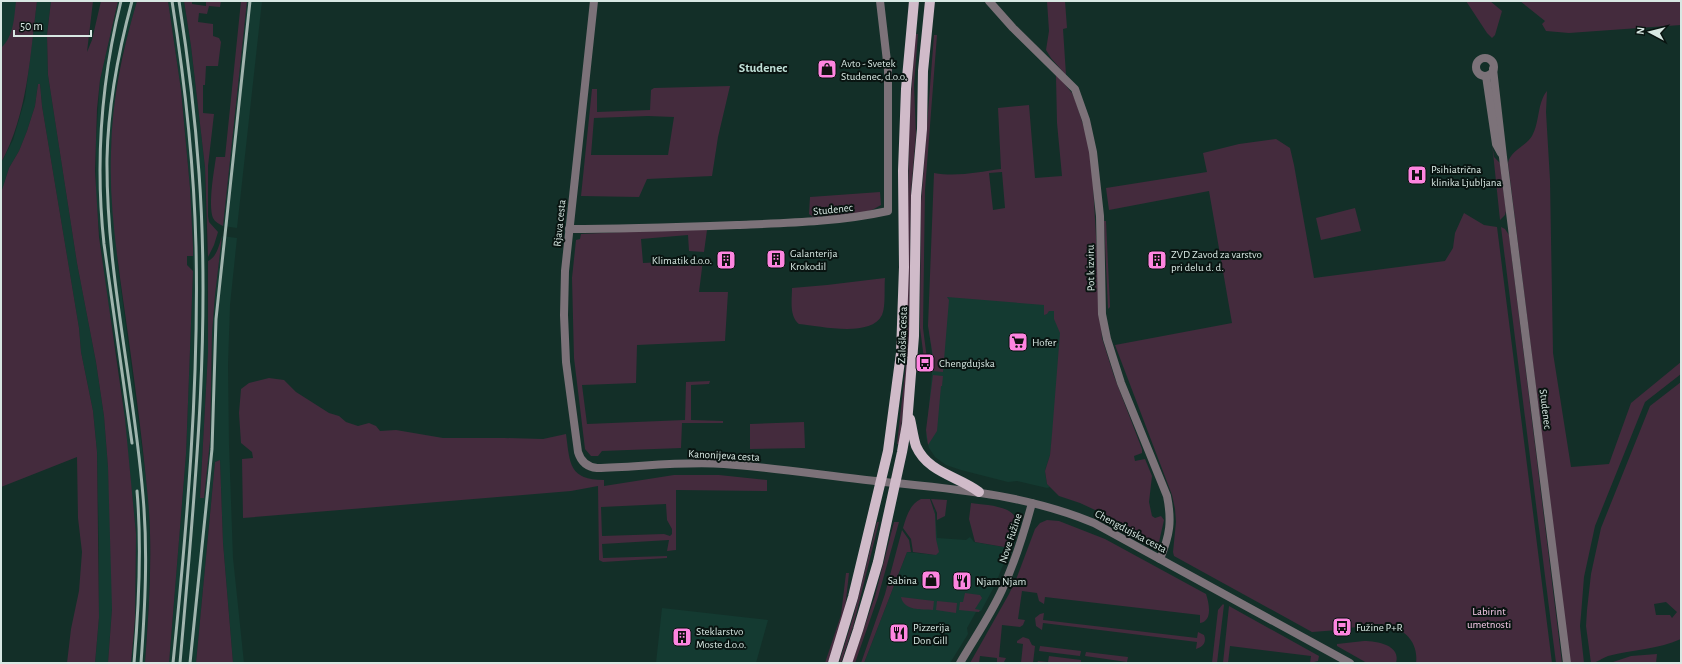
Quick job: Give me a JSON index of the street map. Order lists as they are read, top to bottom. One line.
{"streets":{"main road":["Zaloška cesta"],"street":["Studenec","Rjava cesta","Pot k izviru","Kanonijeva cesta","Chengdujska cesta","Nove Fužine"]},"crossings":[["Studenec","Rjava cesta"],["Rjava cesta","Kanonijeva cesta"],["Pot k izviru","Chengdujska cesta"],["Zaloška cesta","Kanonijeva cesta"],["Zaloška cesta","Chengdujska cesta"],["Kanonijeva cesta","Chengdujska cesta"],["Chengdujska cesta","Nove Fužine"]],"districts":["Studenec"],"parks":["Labirint umetnosti"],"places":{"shop":["Avto - Svetek Studenec, d.o.o.","Sabina"],"hospital":["Psihiatrična klinika Ljubljana"],"building":["Galanterija Krokodil","Klimatik d.o.o.","ZVD Zavod za varstvo pri delu d. d.","Steklarstvo Moste d.o.o."],"supermarket":["Hofer"],"bus stop":["Chengdujska","Fužine P+R"],"restaurant":["Njam Njam","Pizzerija Don Gill"]},"scale_bar":"50 m","north":"left"}
